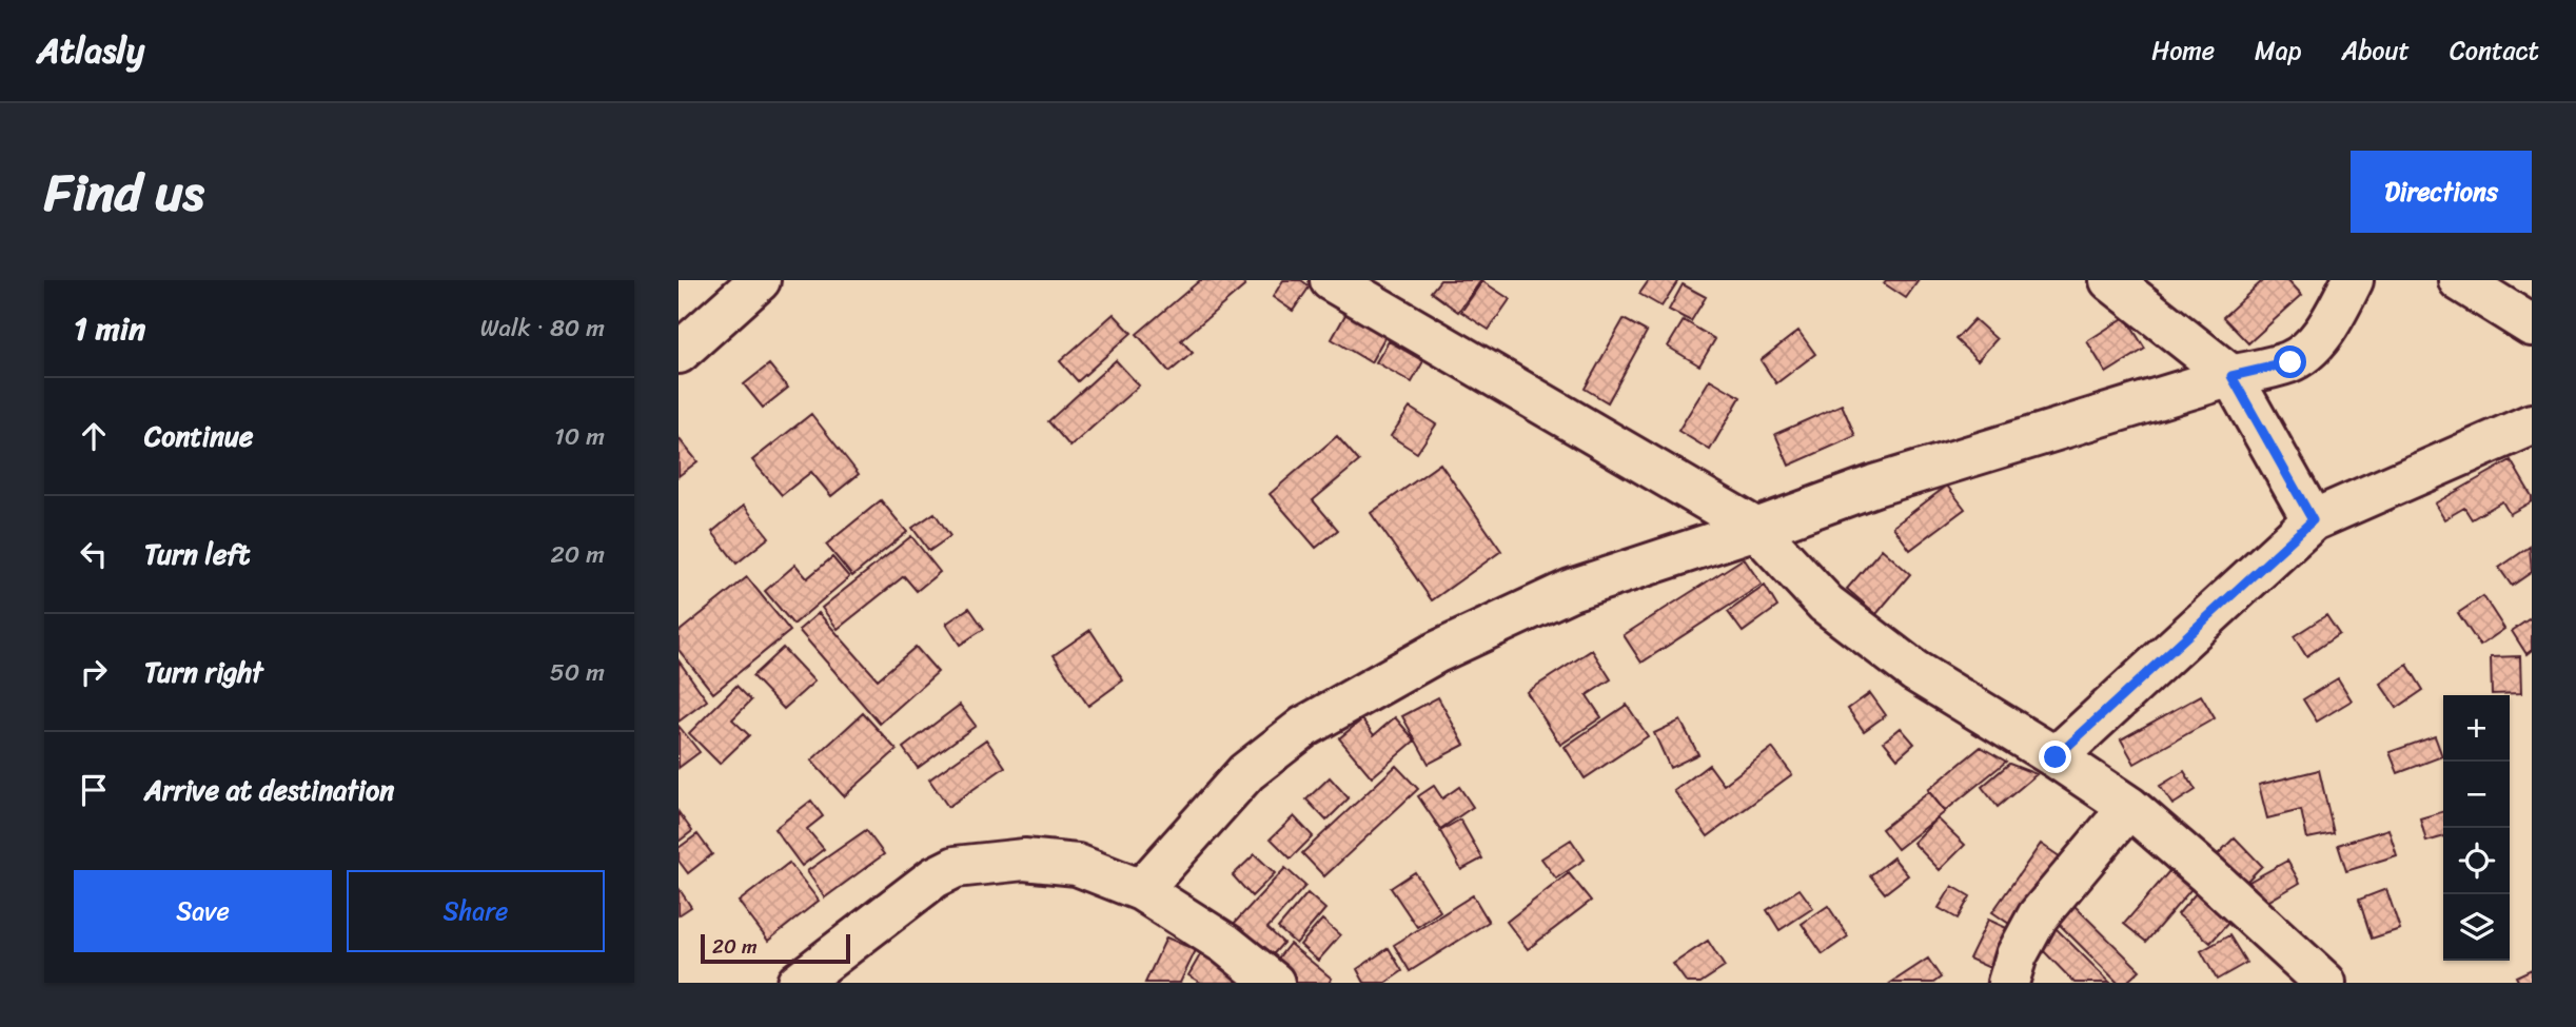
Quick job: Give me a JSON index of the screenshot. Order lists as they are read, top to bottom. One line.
{"scale_bar":"20 m","page":{"header":"Atlasly","nav":["Home","Map","About","Contact"],"title":"Find us","buttons":["Directions",["Save","Share"]],"heading":["1 min","Walk · 80 m"],"list":[["Continue","10 m"],["Turn left","20 m"],["Turn right","50 m"],"Arrive at destination"],"map_buttons":["+","−"],"scale":"20 m"}}
